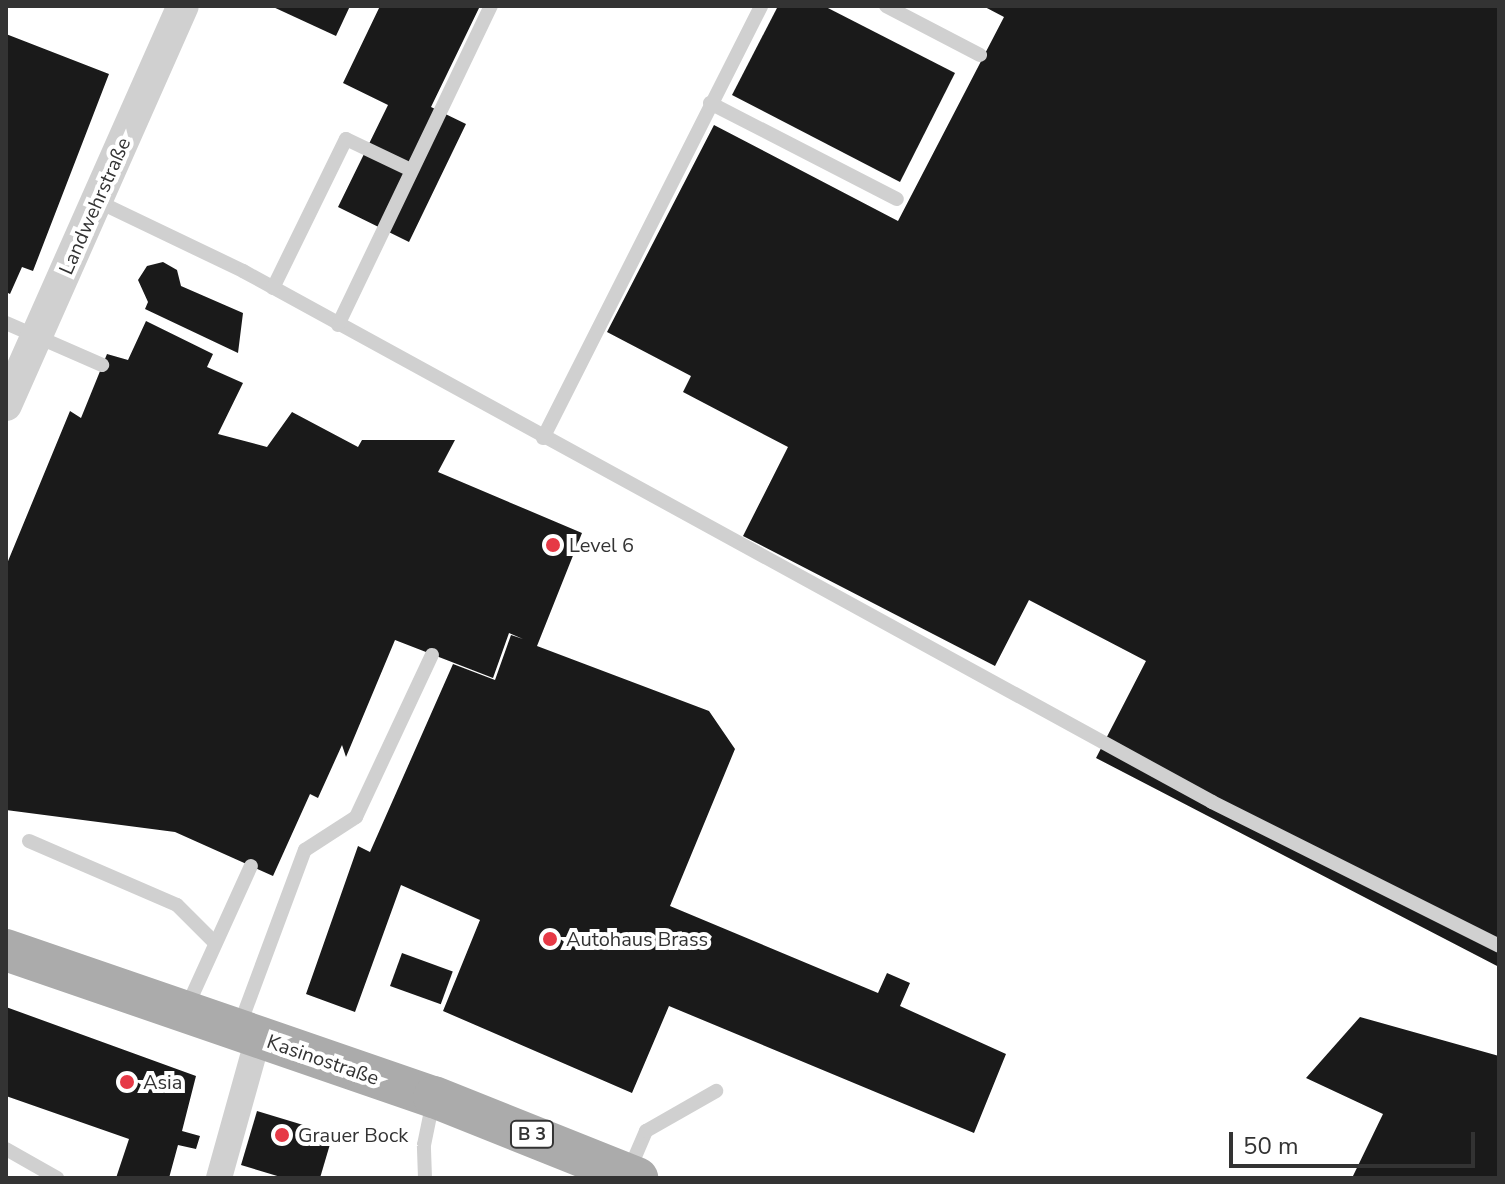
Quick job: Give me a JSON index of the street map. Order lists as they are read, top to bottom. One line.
{"streets":{"main road":["Kasinostraße","B 3"],"street":["Landwehrstraße"]},"places":["Level 6","Autohaus Brass","Asia","Grauer Bock"],"scale_bar":"50 m"}
